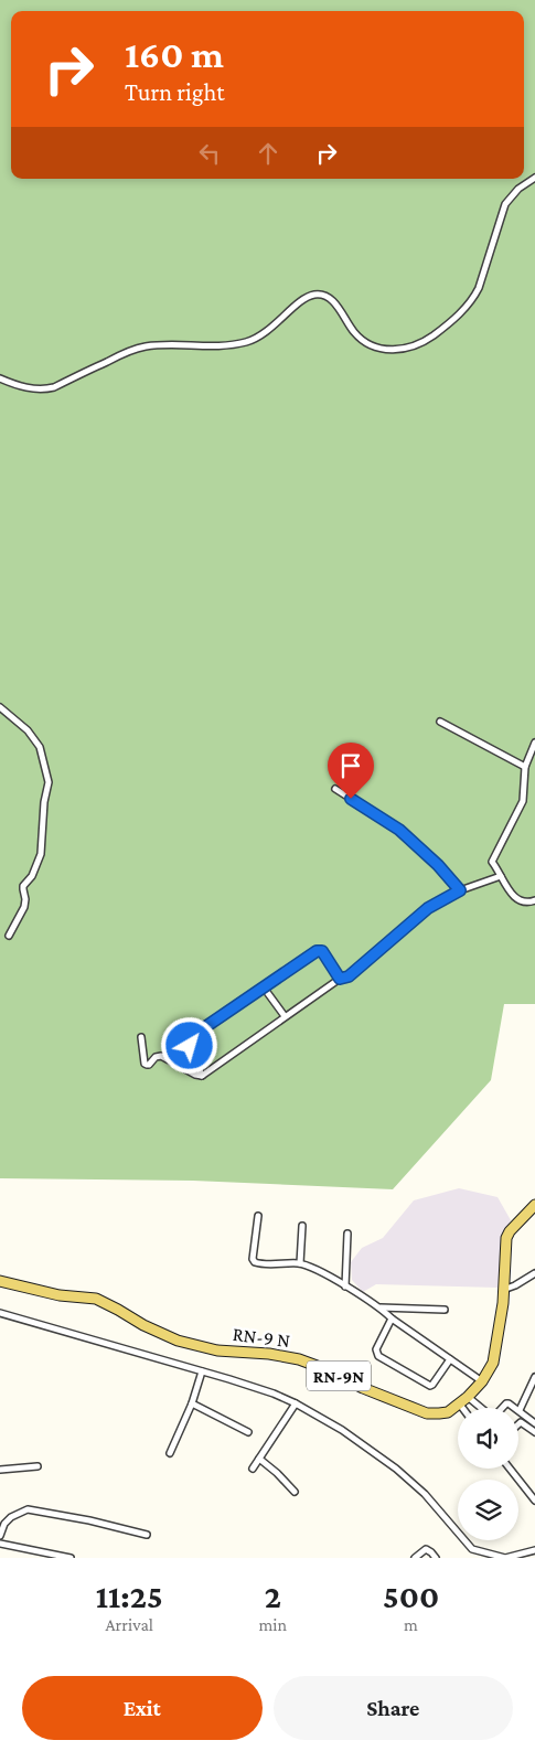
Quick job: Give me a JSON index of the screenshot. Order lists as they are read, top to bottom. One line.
{"streets":{"main road":["RN-9 N","RN-9N"]},"page":{"turn":["160 m","Turn right"],"eta":["11:25","Arrival","2","min","500","m"],"buttons":["Exit","Share"]}}
